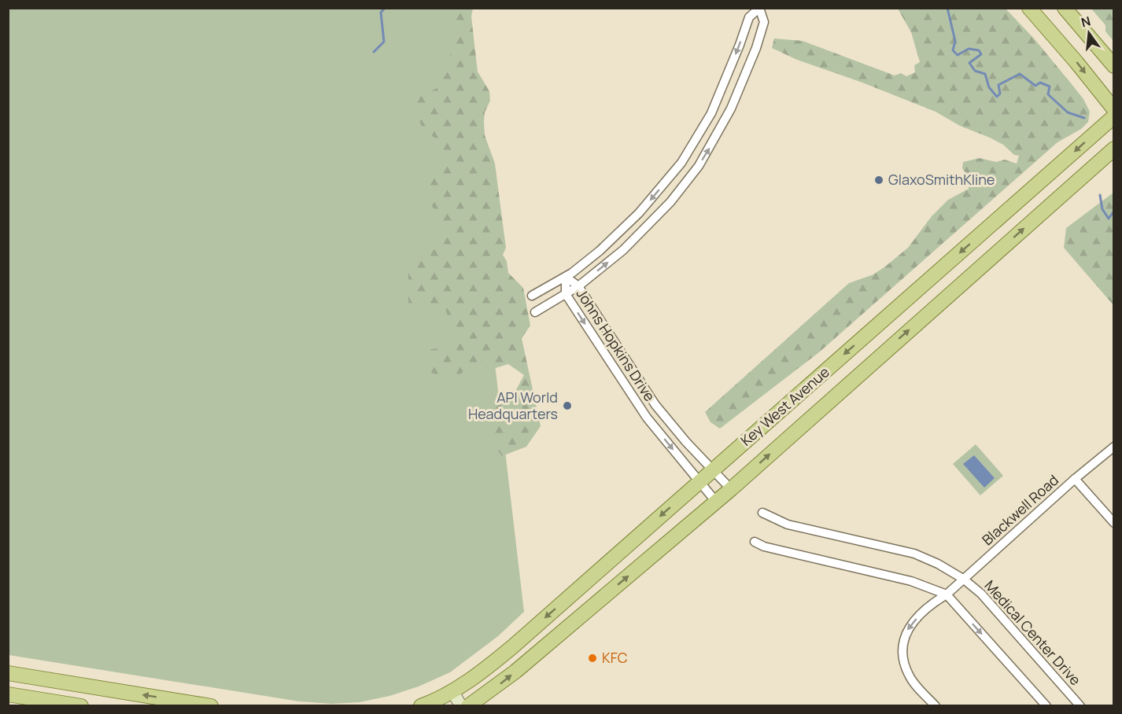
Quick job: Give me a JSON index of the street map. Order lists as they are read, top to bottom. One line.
{"streets":{"main road":["Key West Avenue"],"street":["Johns Hopkins Drive","Blackwell Road","Medical Center Drive"]},"crossings":[["Johns Hopkins Drive","Key West Avenue"],["Blackwell Road","Medical Center Drive"]],"places":["GlaxoSmithKline","API World Headquarters","KFC"],"north":"top"}
